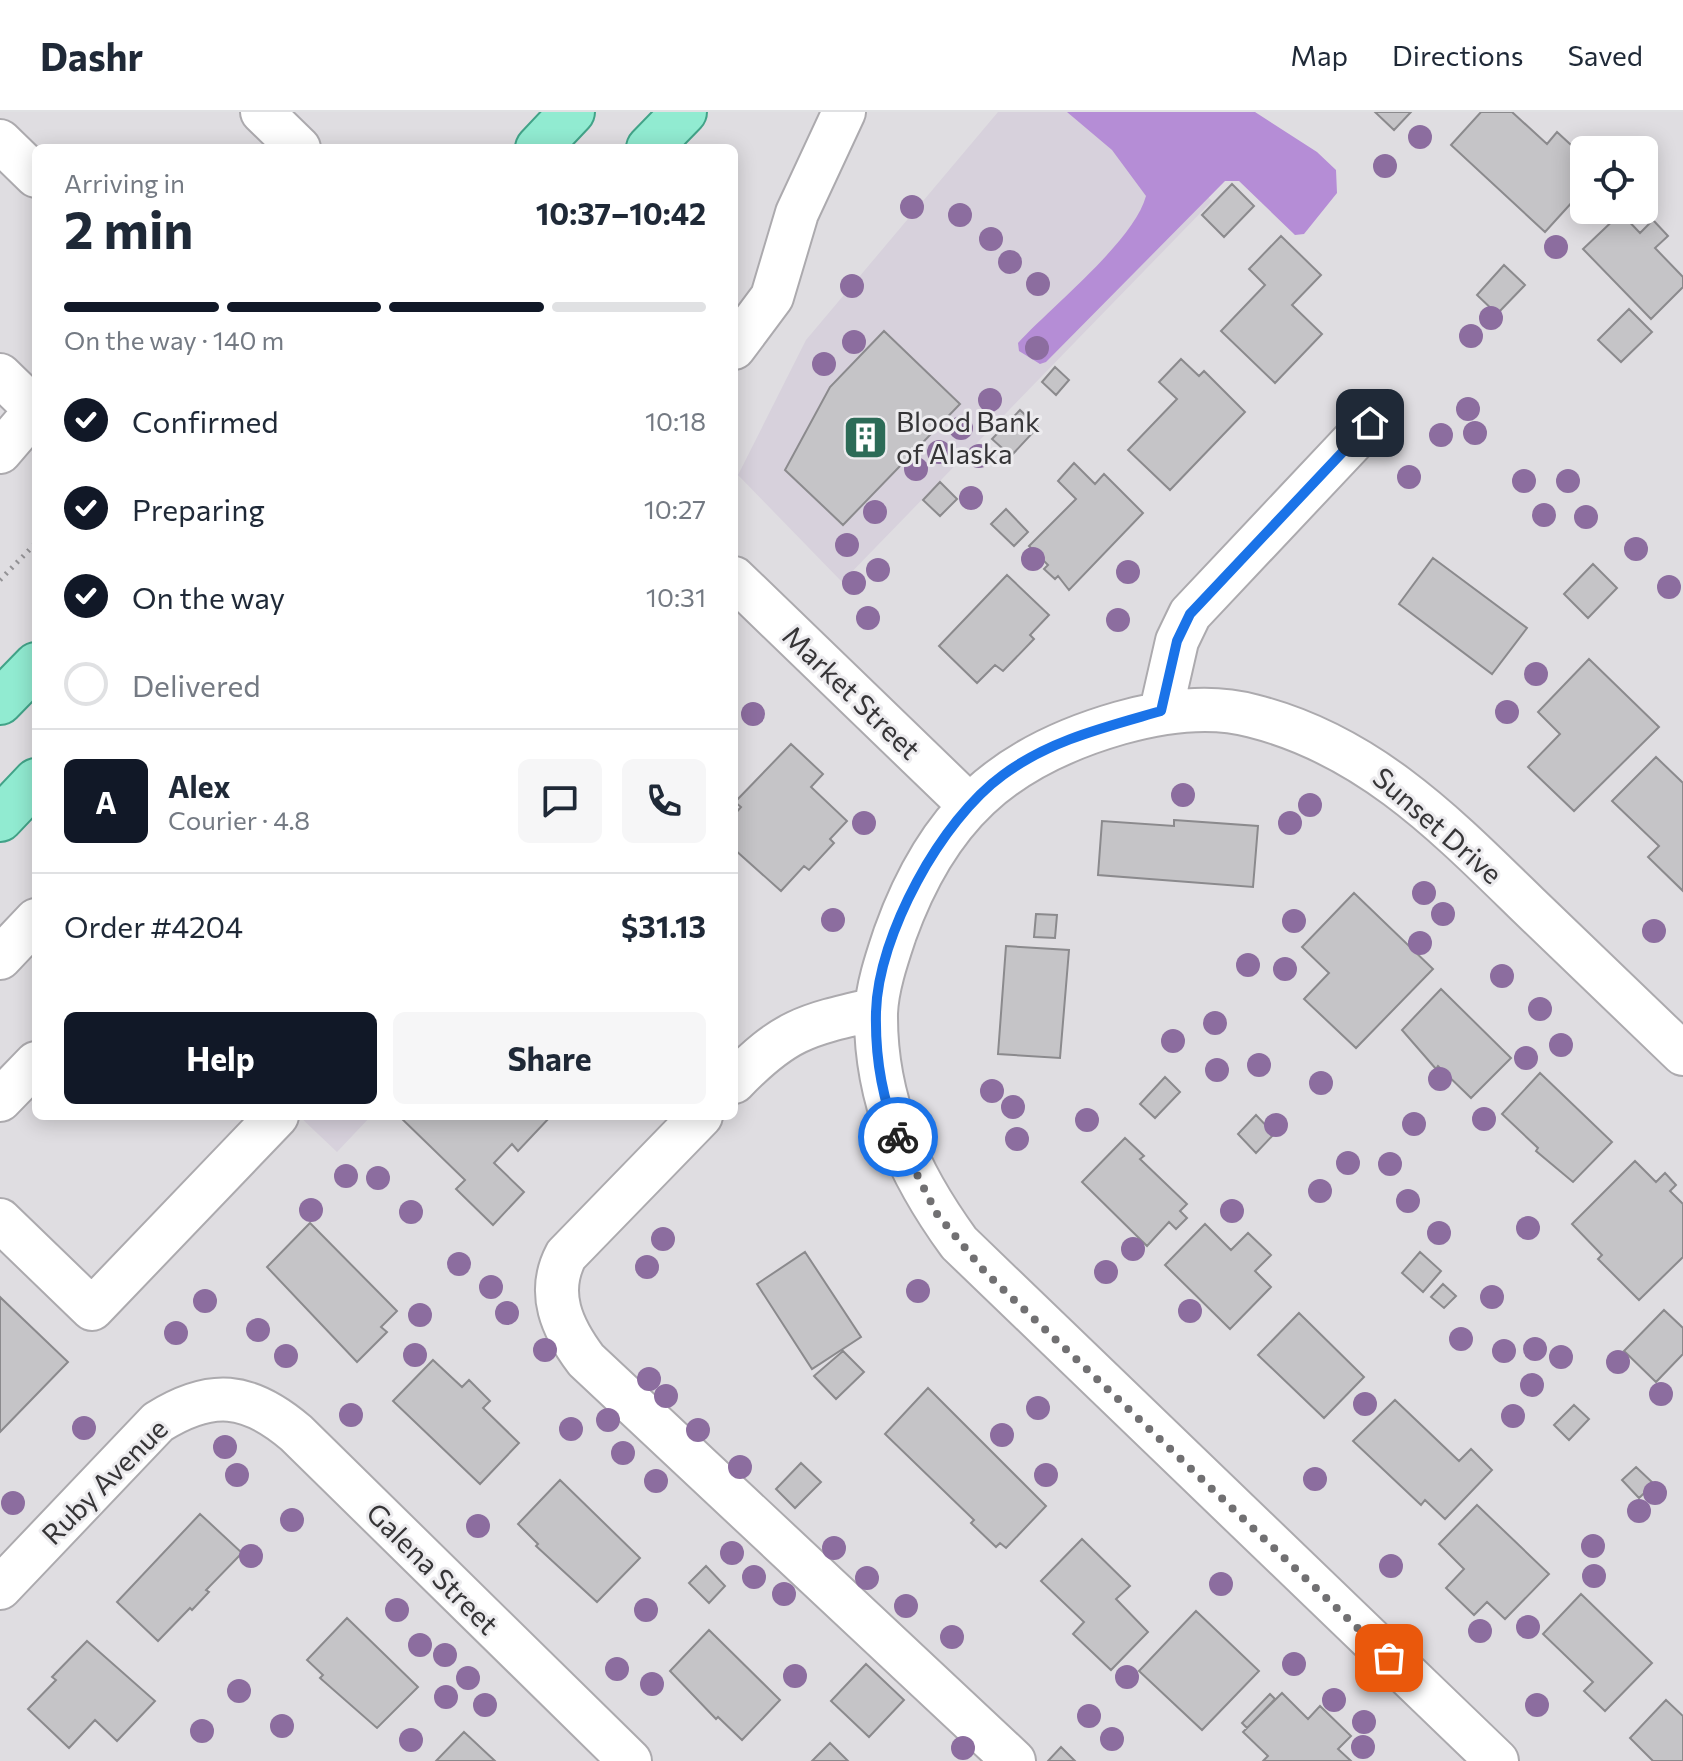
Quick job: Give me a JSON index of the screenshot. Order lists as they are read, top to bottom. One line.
{"streets":{"street":["Market Street","Sunset Drive","Ruby Avenue","Galena Street"]},"crossings":[["Market Street","Sunset Drive"],["Ruby Avenue","Galena Street"]],"places":{"building":["Blood Bank of Alaska"]},"page":{"header":"Dashr","nav":["Map","Directions","Saved"],"heading":["2 min","Arriving in","10:37–10:42"],"panel":["Alex","Courier · 4.8","Order #4204","$31.13"],"bar":"On the way · 140 m","list":[["Confirmed","10:18"],["Preparing","10:27"],["On the way","10:31"],"Delivered"],"round":"A","buttons":["Help","Share"]}}
